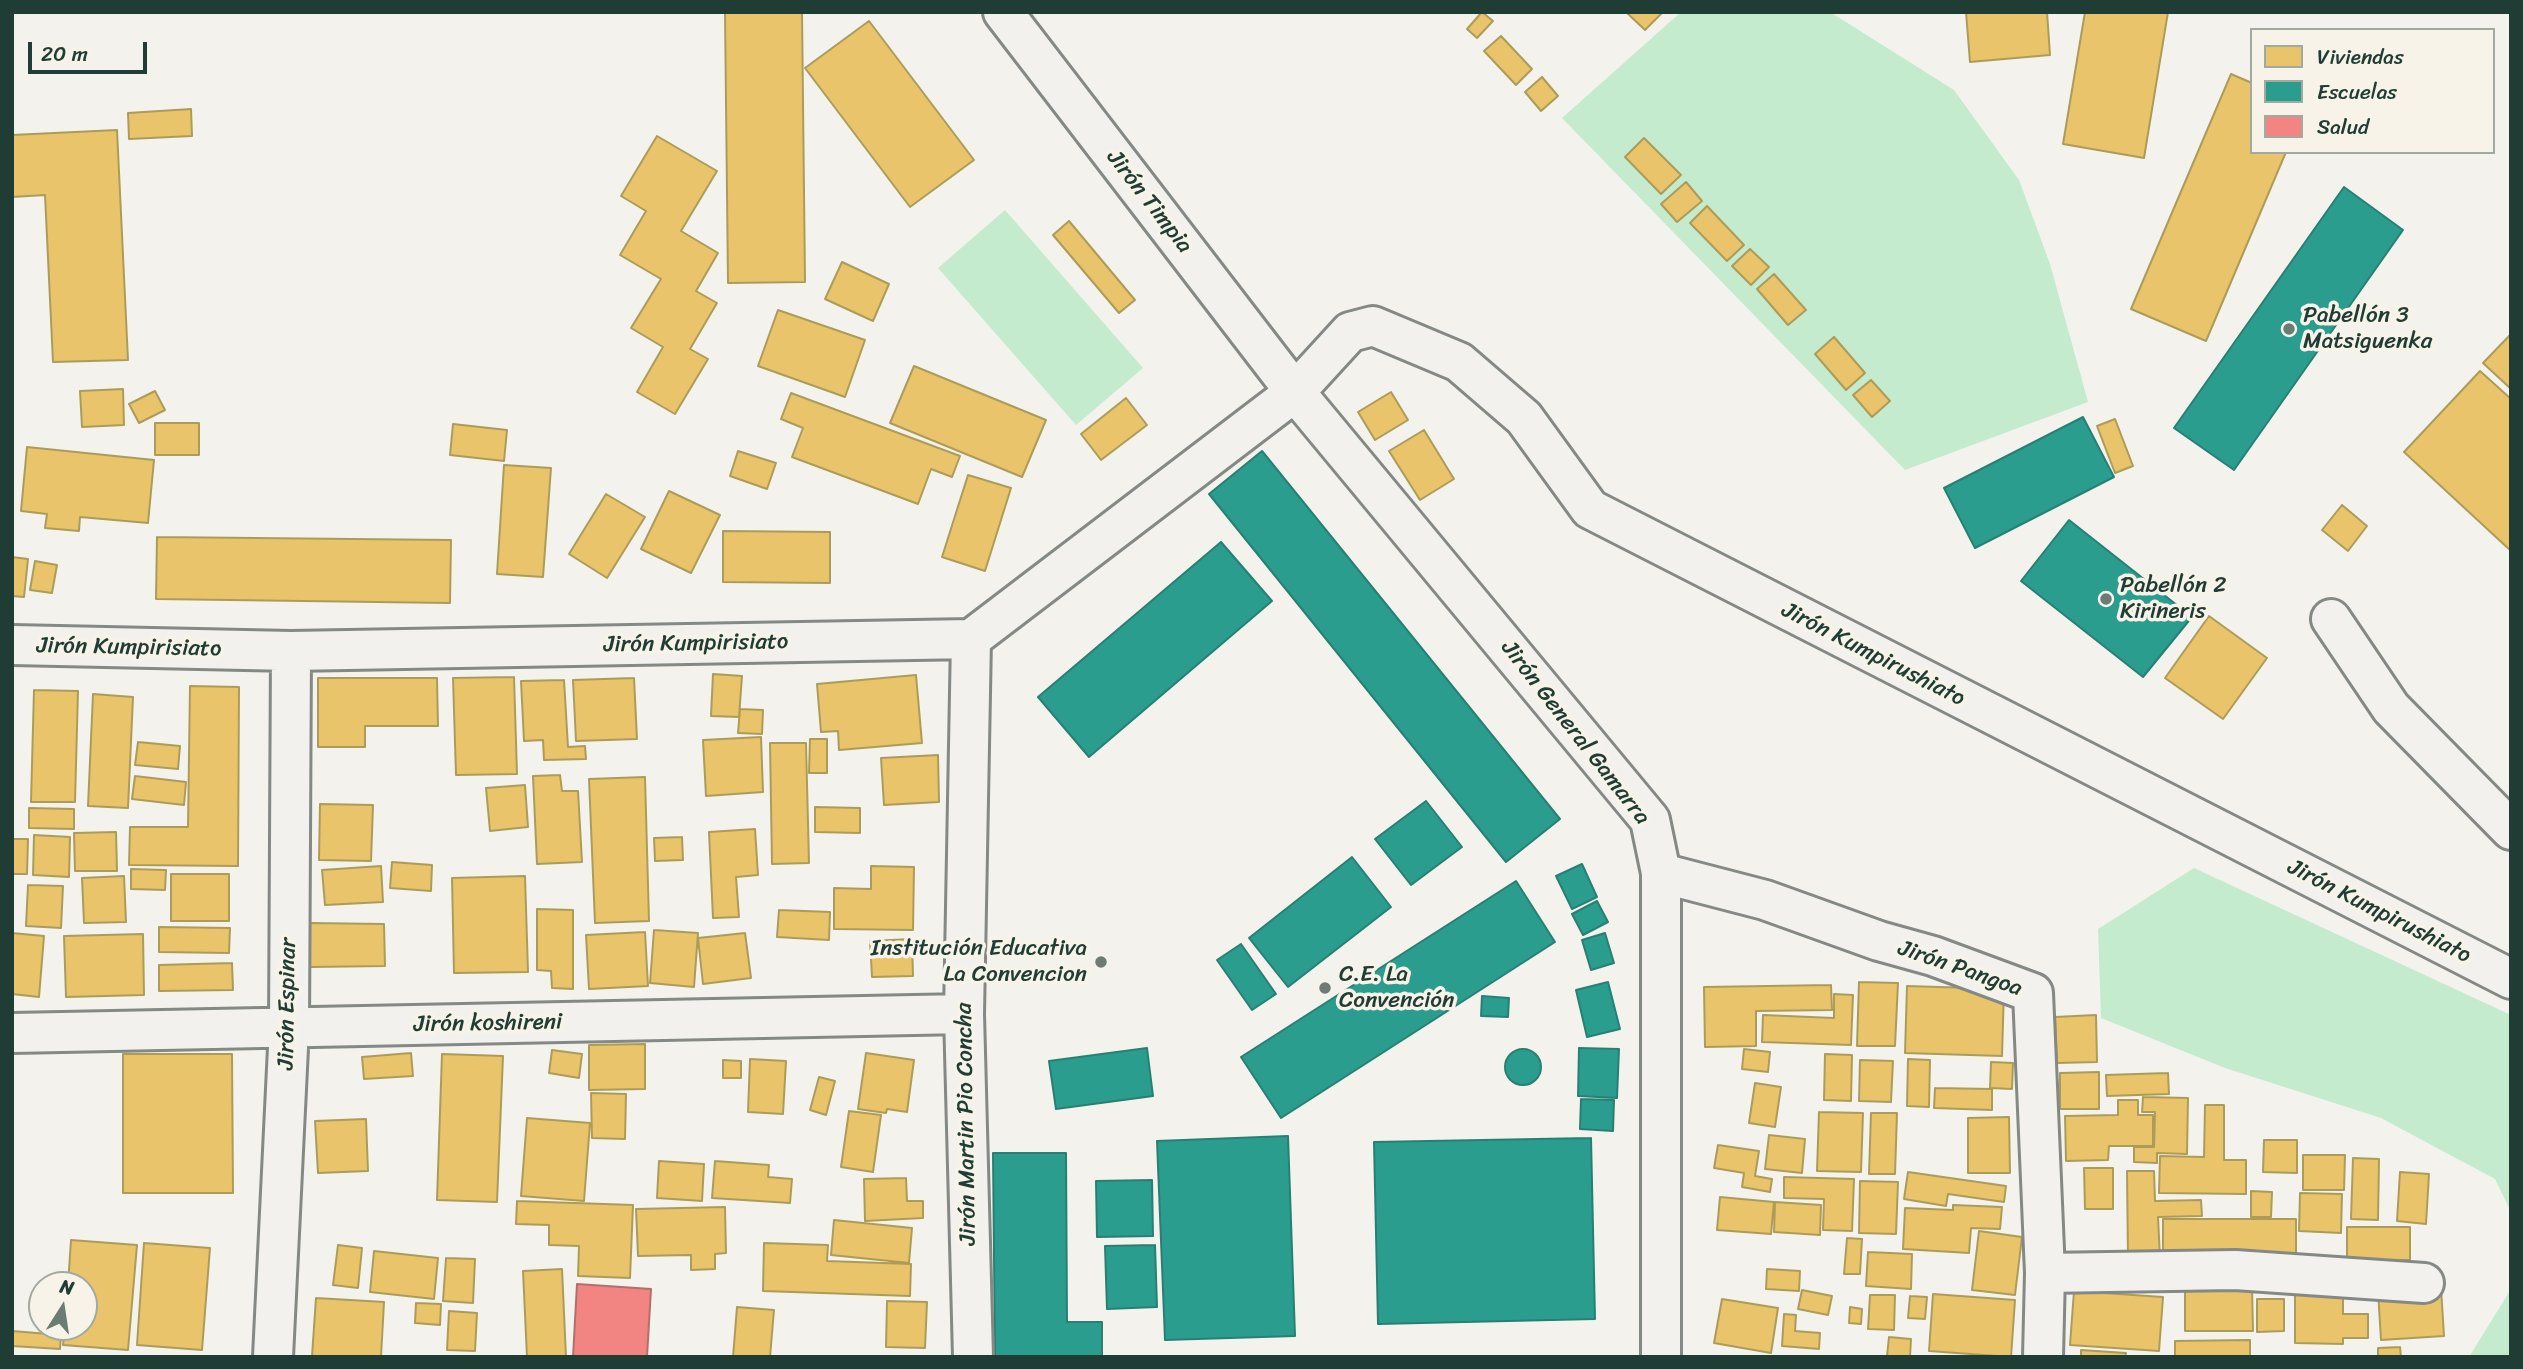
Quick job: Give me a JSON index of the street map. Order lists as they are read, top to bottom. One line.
{"streets":{"street":["Jirón Timpia","Jirón Kumpirisiato","Jirón Kumpirushiato","Jirón General Gamarra","Jirón Pangoa","Jirón Espinar","Jirón koshireni","Jirón Martin Pio Concha"]},"crossings":[["Jirón Timpia","Jirón Kumpirushiato"],["Jirón Timpia","Jirón General Gamarra"],["Jirón Kumpirisiato","Jirón Espinar"],["Jirón Kumpirisiato","Jirón Martin Pio Concha"],["Jirón Kumpirushiato","Jirón General Gamarra"],["Jirón General Gamarra","Jirón Pangoa"],["Jirón Espinar","Jirón koshireni"],["Jirón koshireni","Jirón Martin Pio Concha"]],"places":["Pabellón 3 Matsiguenka","Pabellón 2 Kirineris","Institución Educativa La Convencion","C.E. La Convención"],"legend":["Viviendas","Escuelas","Salud"],"scale_bar":"20 m","north":"top"}
